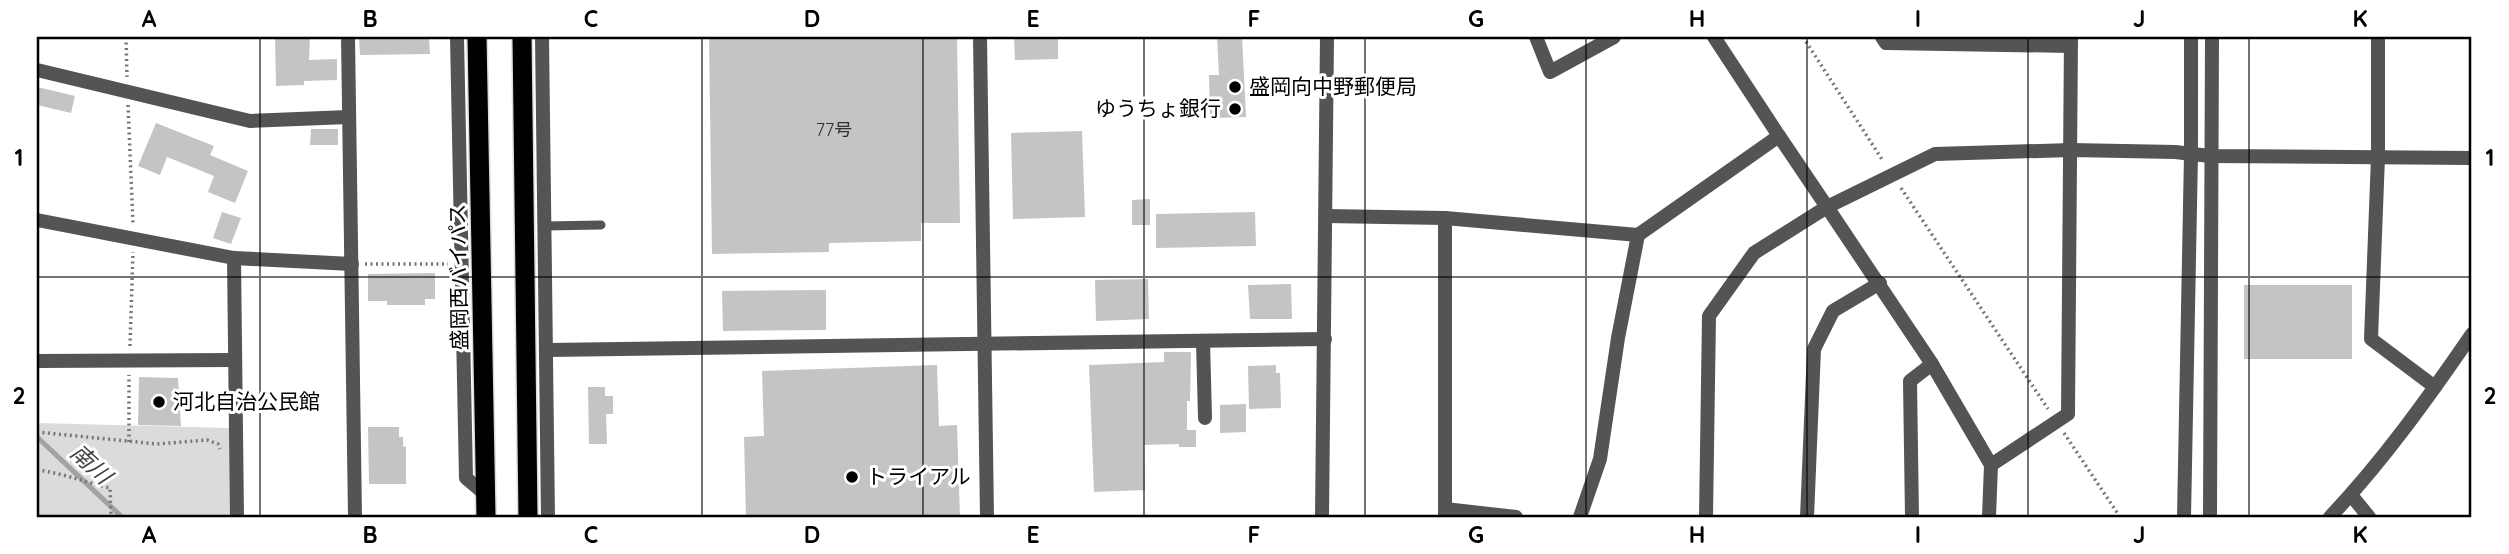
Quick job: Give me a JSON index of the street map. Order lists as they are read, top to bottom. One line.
{"streets":{"highway":["盛岡西バイパス"]},"water":["南川"],"places":["盛岡向中野郵便局","ゆうちょ銀行","河北自治公民館","トライアル"],"house_numbers":["77号"],"grid":{"columns":["A","B","C","D","E","F","G","H","I","J","K"],"rows":["1","2"]}}
